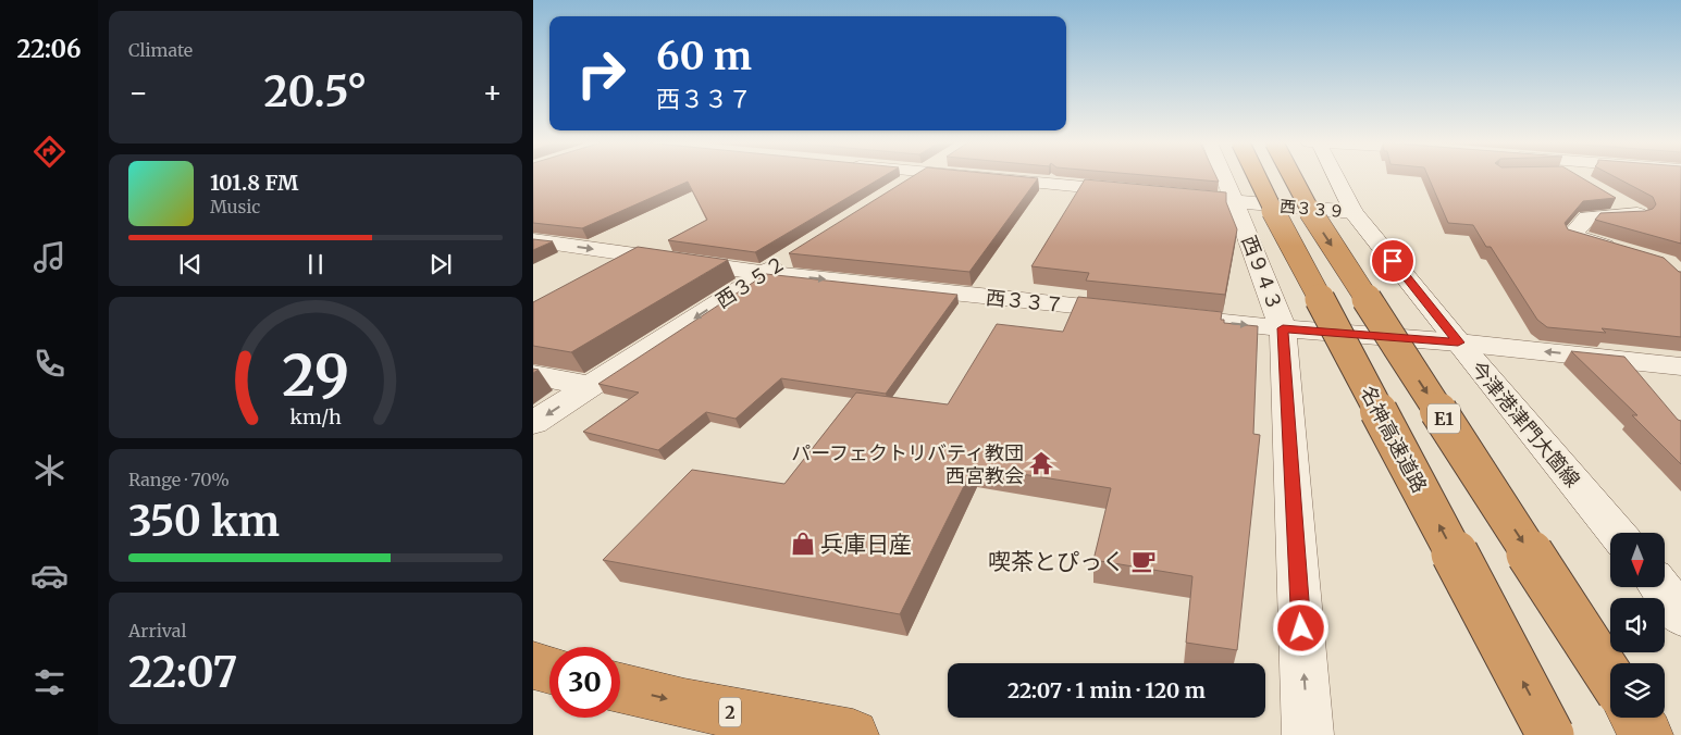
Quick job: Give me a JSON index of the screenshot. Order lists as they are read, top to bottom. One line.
{"streets":{"highway":["E1","名神高速道路","2"],"street":["西３３９","西９４３","西３５２","西３３７","今津港津門大箇線"]},"crossings":[["西３３９","西９４３"],["西３３９","今津港津門大箇線"],["西９４３","西３３７"],["西３５２","西３３７"],["西３３７","今津港津門大箇線"]],"one_way":["西９４３","西３５２"],"places":{"temple":["パーフェクトリバティ教団 西宮教会"],"shop":["兵庫日産"],"cafe":["喫茶とぴっく"]},"north":"bottom","page":{"tabs":"22:06","tile":["Climate",["Range · 70%","350 km"],["Arrival","22:07"]],"turn":["60 m","西３３７"],"heat":["−","20.5°","+"],"song":["101.8 FM","Music"],"limit":"30","trip":"22:07 · 1 min · 120 m","gauge":["29","km/h"]}}
